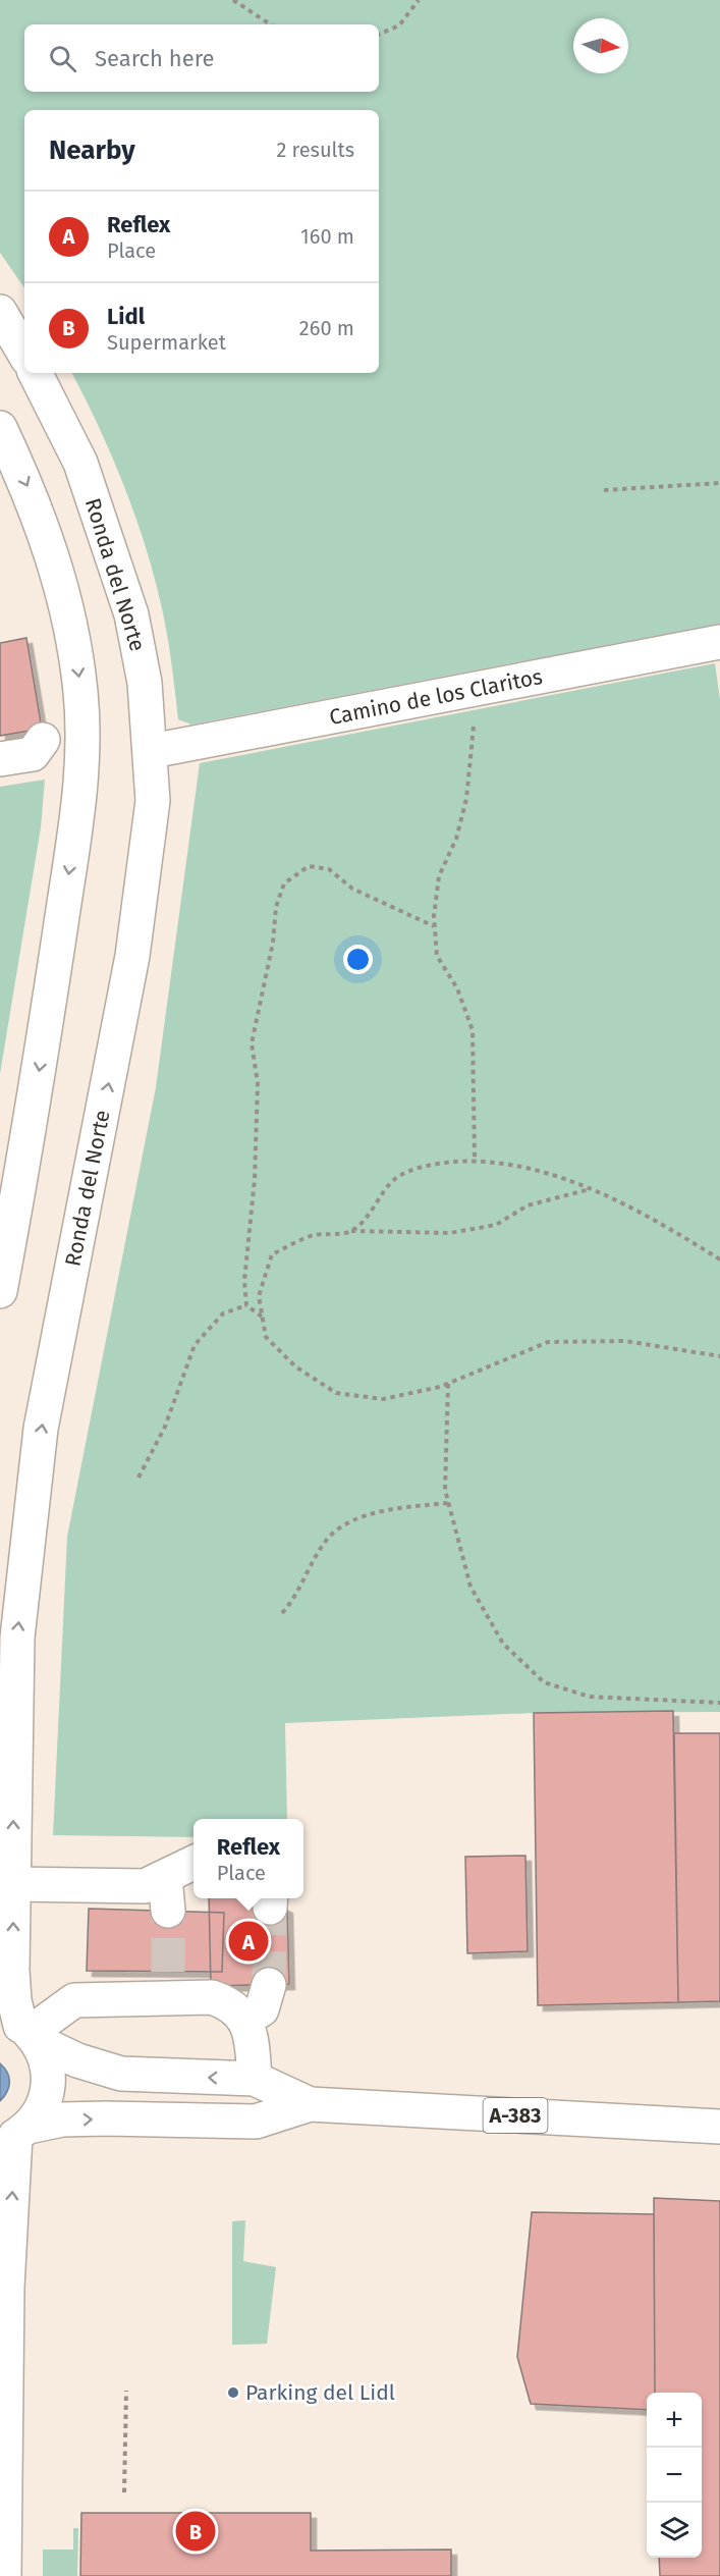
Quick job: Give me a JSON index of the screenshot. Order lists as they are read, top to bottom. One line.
{"streets":{"main road":["Ronda del Norte","Camino de los Claritos","A-383"]},"crossings":[["Ronda del Norte","Camino de los Claritos"],["Ronda del Norte","A-383"]],"places":["Parking del Lidl"],"north":"right","page":{"search":"Search here","heading":["Nearby","2 results"],"list":[{"mark":"A","name":"Reflex","note":"Place","value":"160 m"},{"mark":"B","name":"Lidl","note":"Supermarket","value":"260 m"}],"popup":["Reflex","Place"],"pins":["A","B"],"map_buttons":["+","−"]}}
